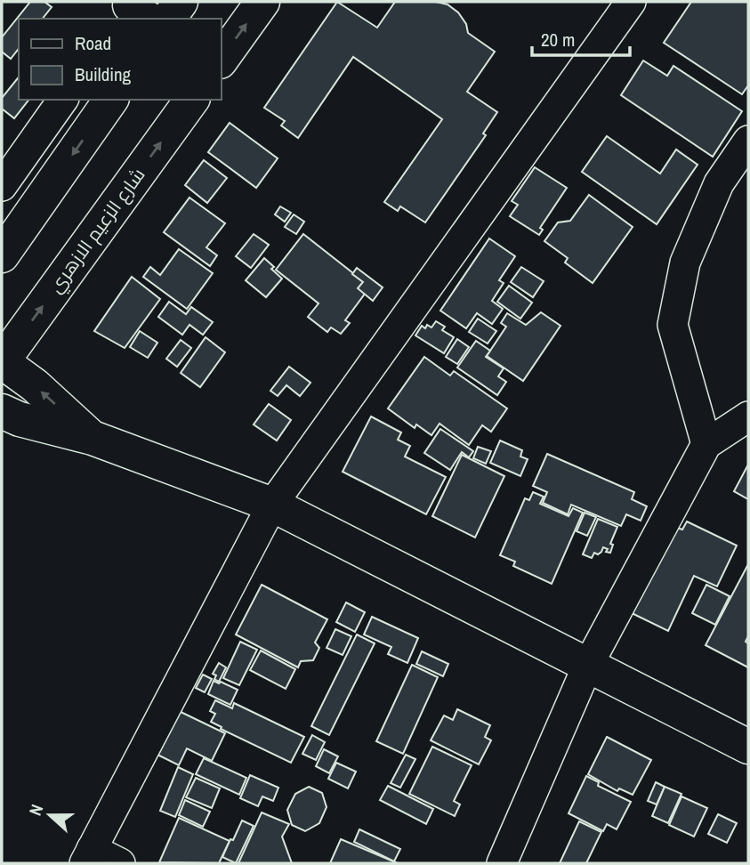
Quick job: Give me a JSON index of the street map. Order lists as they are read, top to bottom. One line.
{"streets":{"street":["شارع الزعيم الازهري"]},"legend":["Road","Building"],"scale_bar":"20 m","north":"left"}
